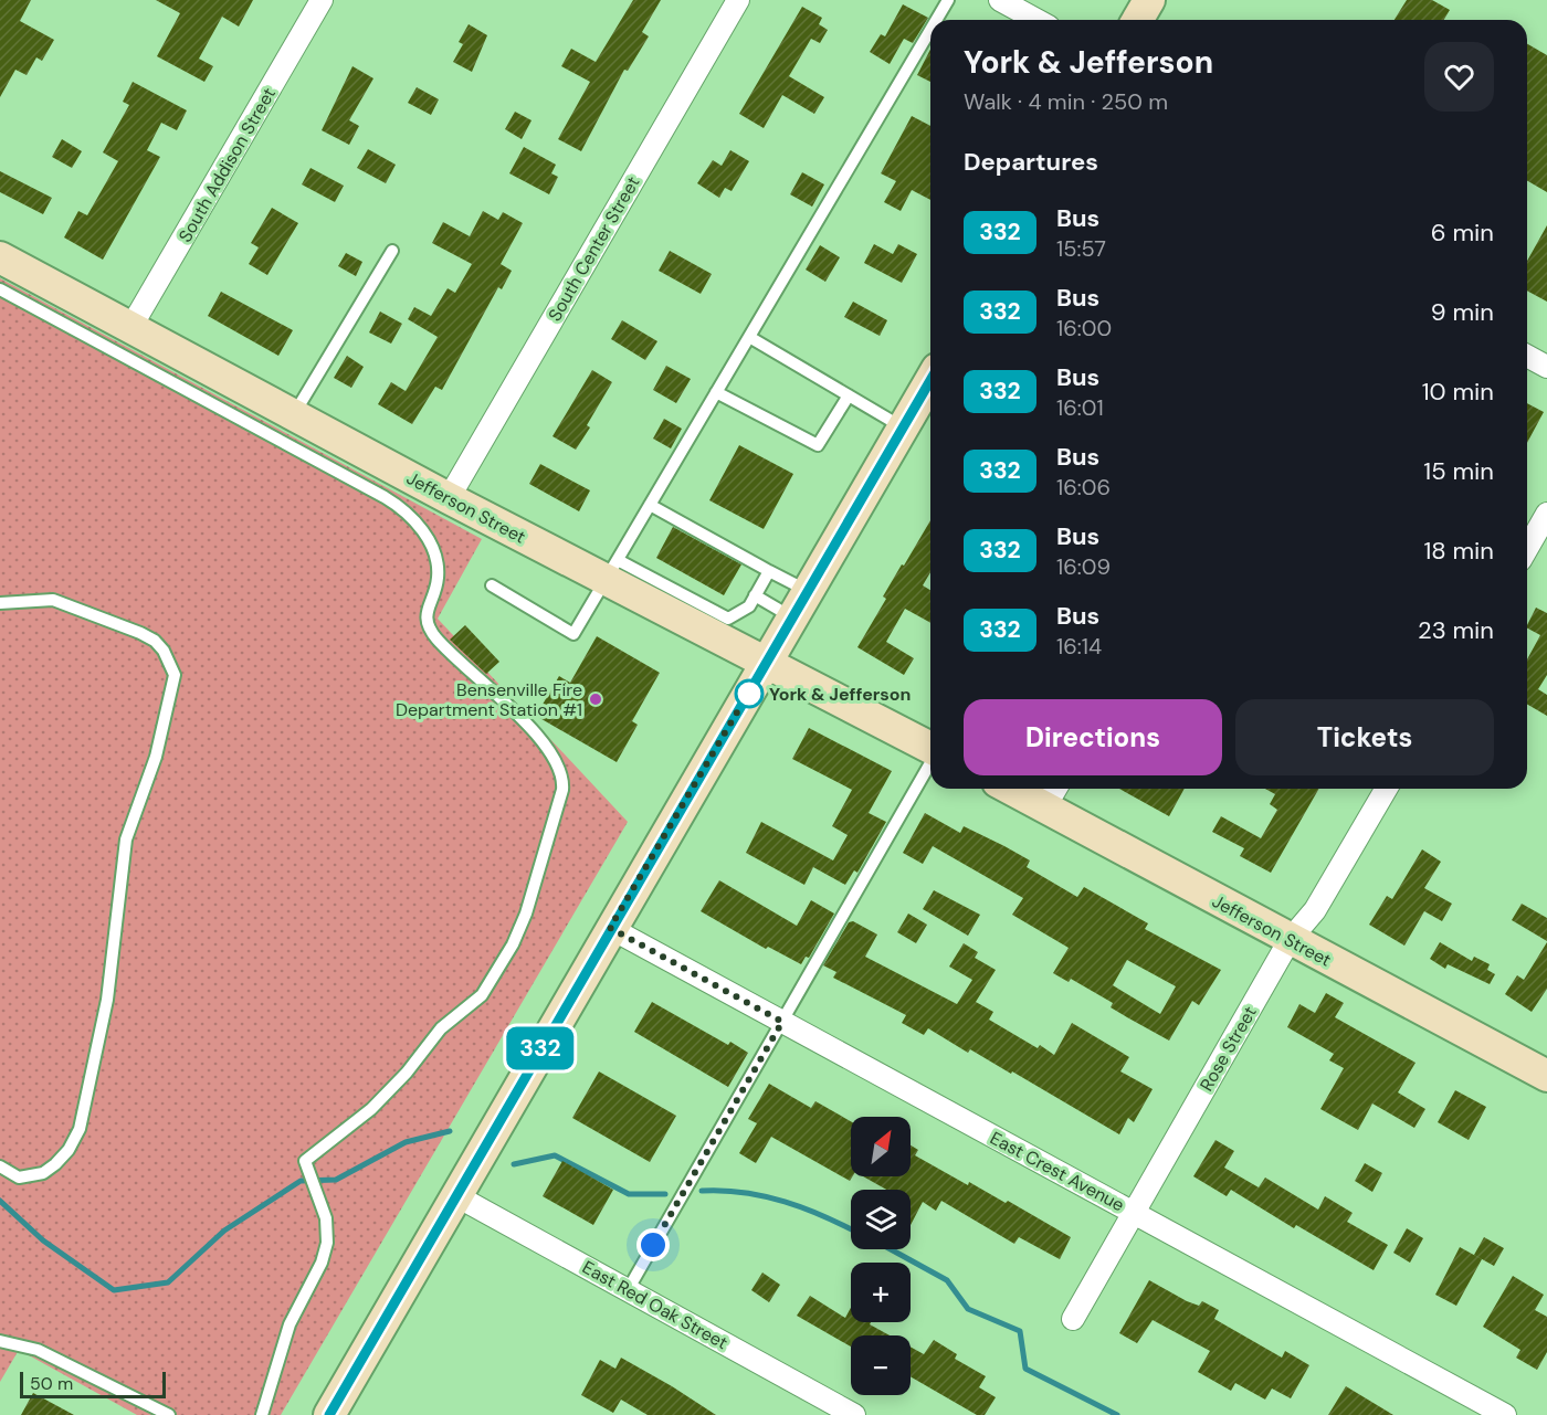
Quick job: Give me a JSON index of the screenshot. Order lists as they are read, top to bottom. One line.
{"streets":{"street":["South Addison Street","South Center Street","Jefferson Street","Rose Street","East Crest Avenue","East Red Oak Street"]},"crossings":[["South Addison Street","Jefferson Street"],["South Center Street","Jefferson Street"],["Jefferson Street","Rose Street"],["Rose Street","East Crest Avenue"]],"places":["York & Jefferson","Bensenville Fire Department Station #1"],"lines":["bus line 332"],"scale_bar":"50 m","north":"top right","page":{"on_map":"332","heading":[["York & Jefferson","Walk · 4 min · 250 m"],"Departures"],"list":[{"mark":"332","name":"Bus","note":"15:57","value":"6 min"},{"mark":"332","name":"Bus","note":"16:00","value":"9 min"},{"mark":"332","name":"Bus","note":"16:01","value":"10 min"},{"mark":"332","name":"Bus","note":"16:06","value":"15 min"},{"mark":"332","name":"Bus","note":"16:09","value":"18 min"},{"mark":"332","name":"Bus","note":"16:14","value":"23 min"}],"buttons":["Directions","Tickets"],"map_buttons":["+","−"],"scale":"50 m"}}
